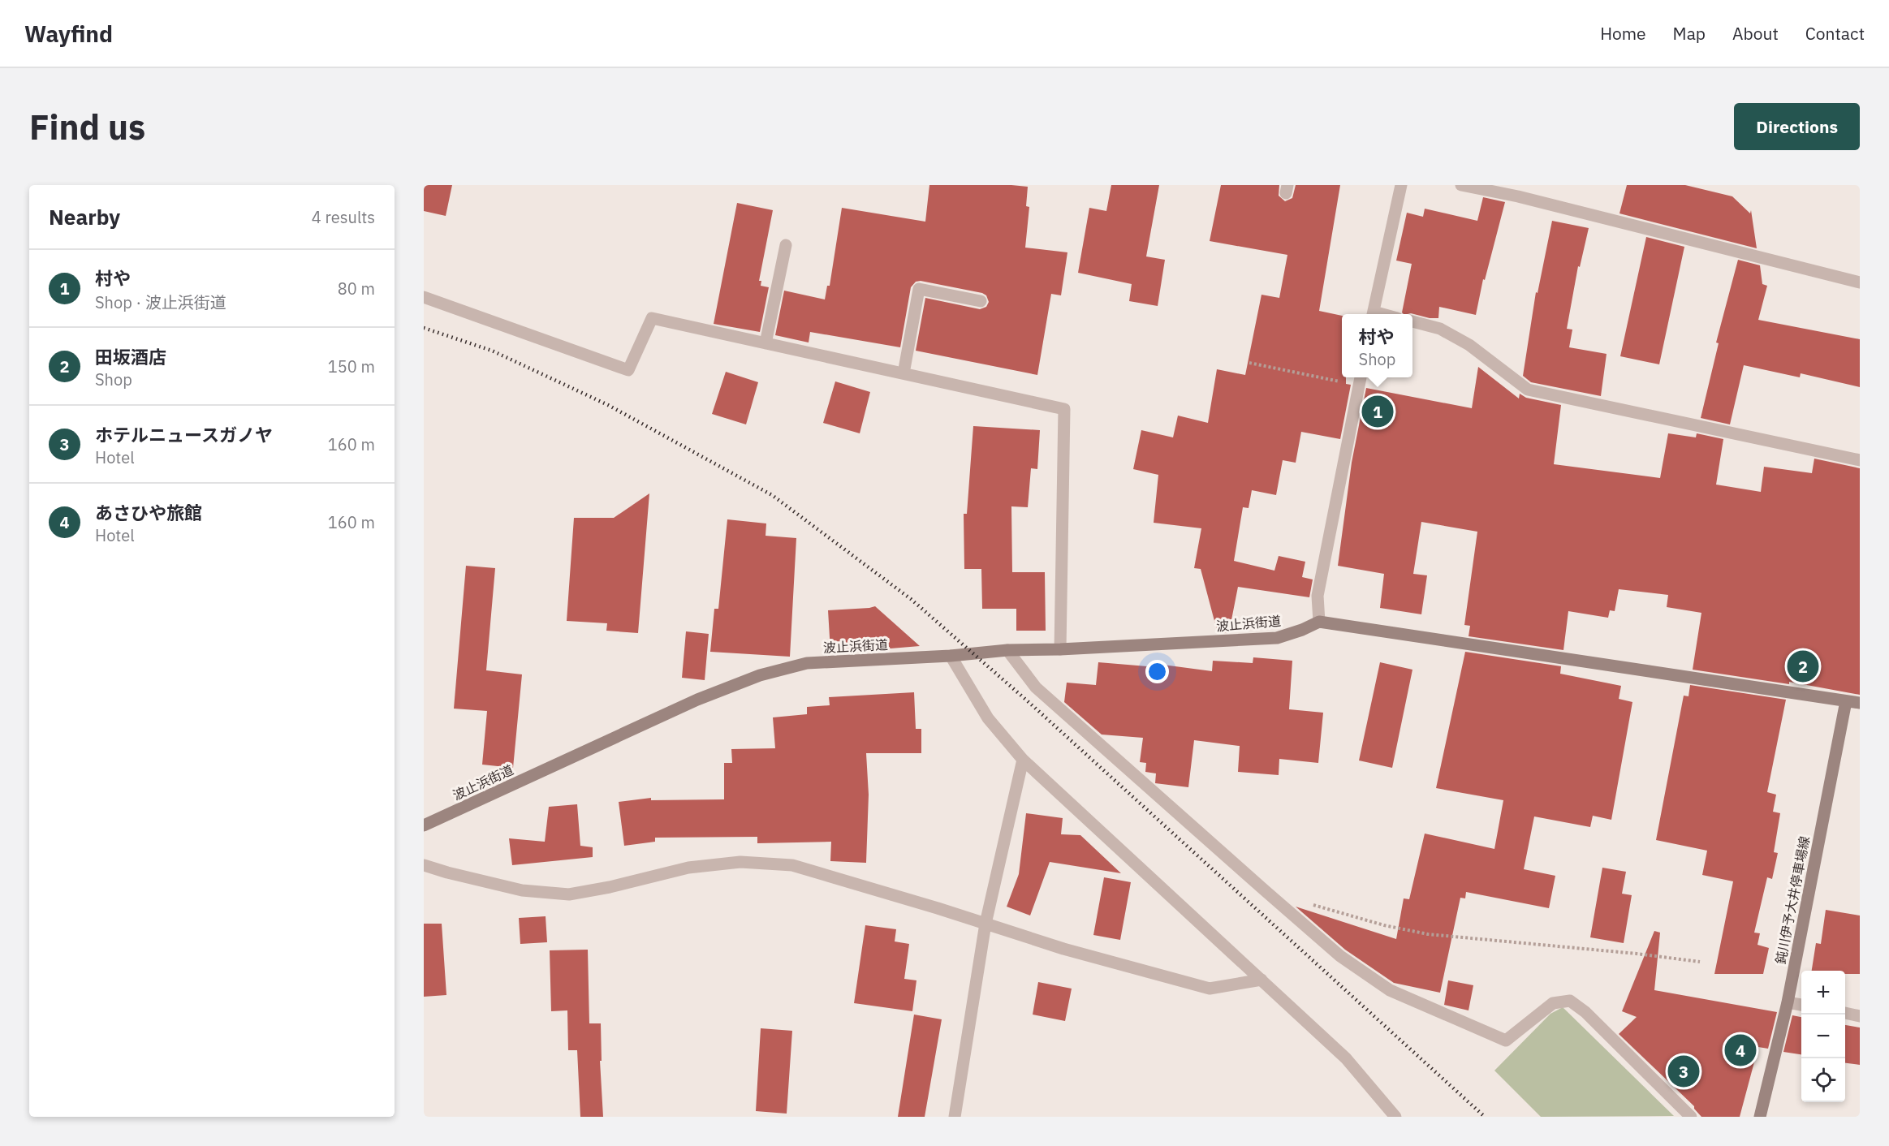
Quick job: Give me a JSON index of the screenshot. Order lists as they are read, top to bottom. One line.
{"streets":{"street":["波止浜街道","鈍川伊予大井停車場線"]},"page":{"header":"Wayfind","nav":["Home","Map","About","Contact"],"buttons":"Directions","title":"Find us","heading":["Nearby","4 results"],"list":[{"mark":"1","name":"村や","note":"Shop · 波止浜街道","value":"80 m"},{"mark":"2","name":"田坂酒店","note":"Shop","value":"150 m"},{"mark":"3","name":"ホテルニュースガノヤ","note":"Hotel","value":"160 m"},{"mark":"4","name":"あさひや旅館","note":"Hotel","value":"160 m"}],"popup":["村や","Shop"],"pins":["1","2","4","3"],"map_buttons":["+","−"]}}
